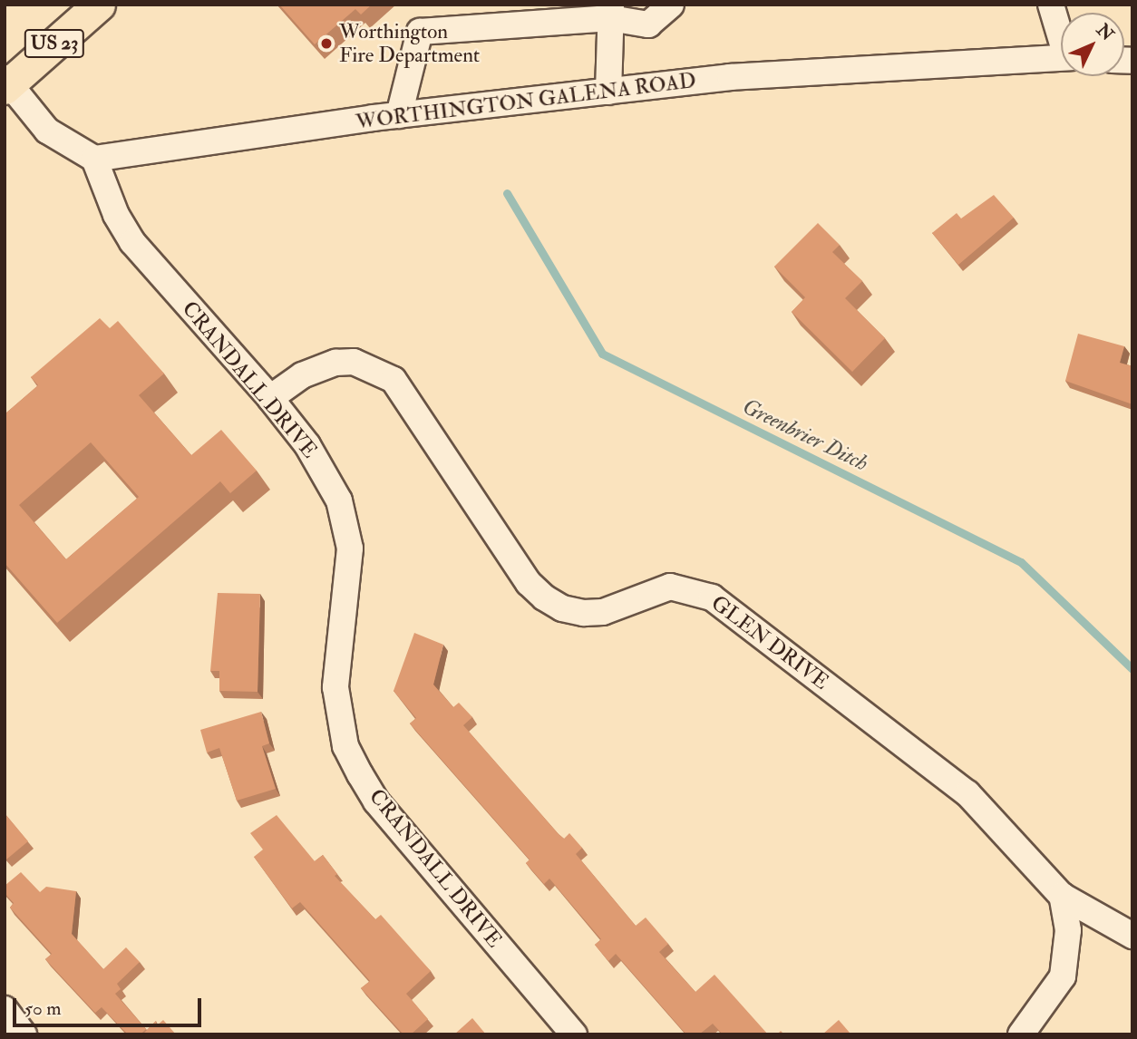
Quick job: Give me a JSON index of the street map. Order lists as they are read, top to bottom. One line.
{"streets":{"main road":["US 23"],"street":["WORTHINGTON GALENA ROAD","CRANDALL DRIVE","GLEN DRIVE"]},"crossings":[["WORTHINGTON GALENA ROAD","CRANDALL DRIVE"],["CRANDALL DRIVE","GLEN DRIVE"]],"water":["Greenbrier Ditch"],"places":["Worthington Fire Department"],"scale_bar":"50 m","north":"top right"}
